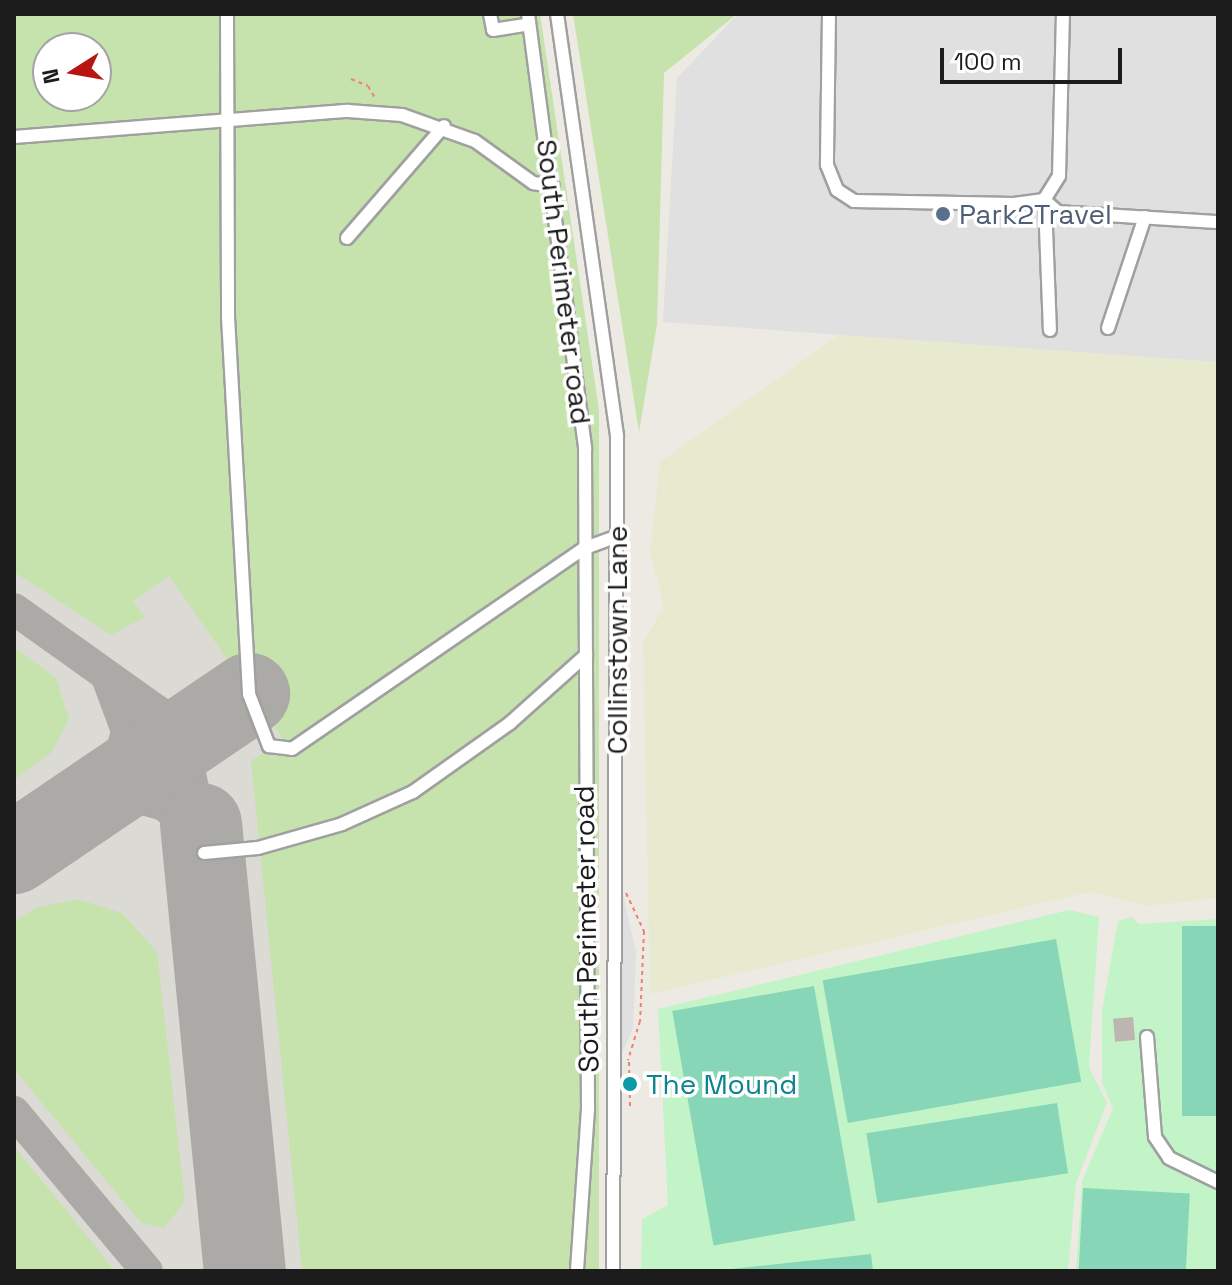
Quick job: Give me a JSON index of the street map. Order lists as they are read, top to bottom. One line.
{"streets":{"street":["South Perimeter road","Collinstown Lane"]},"places":["Park2Travel","The Mound"],"scale_bar":"100 m","north":"left"}
